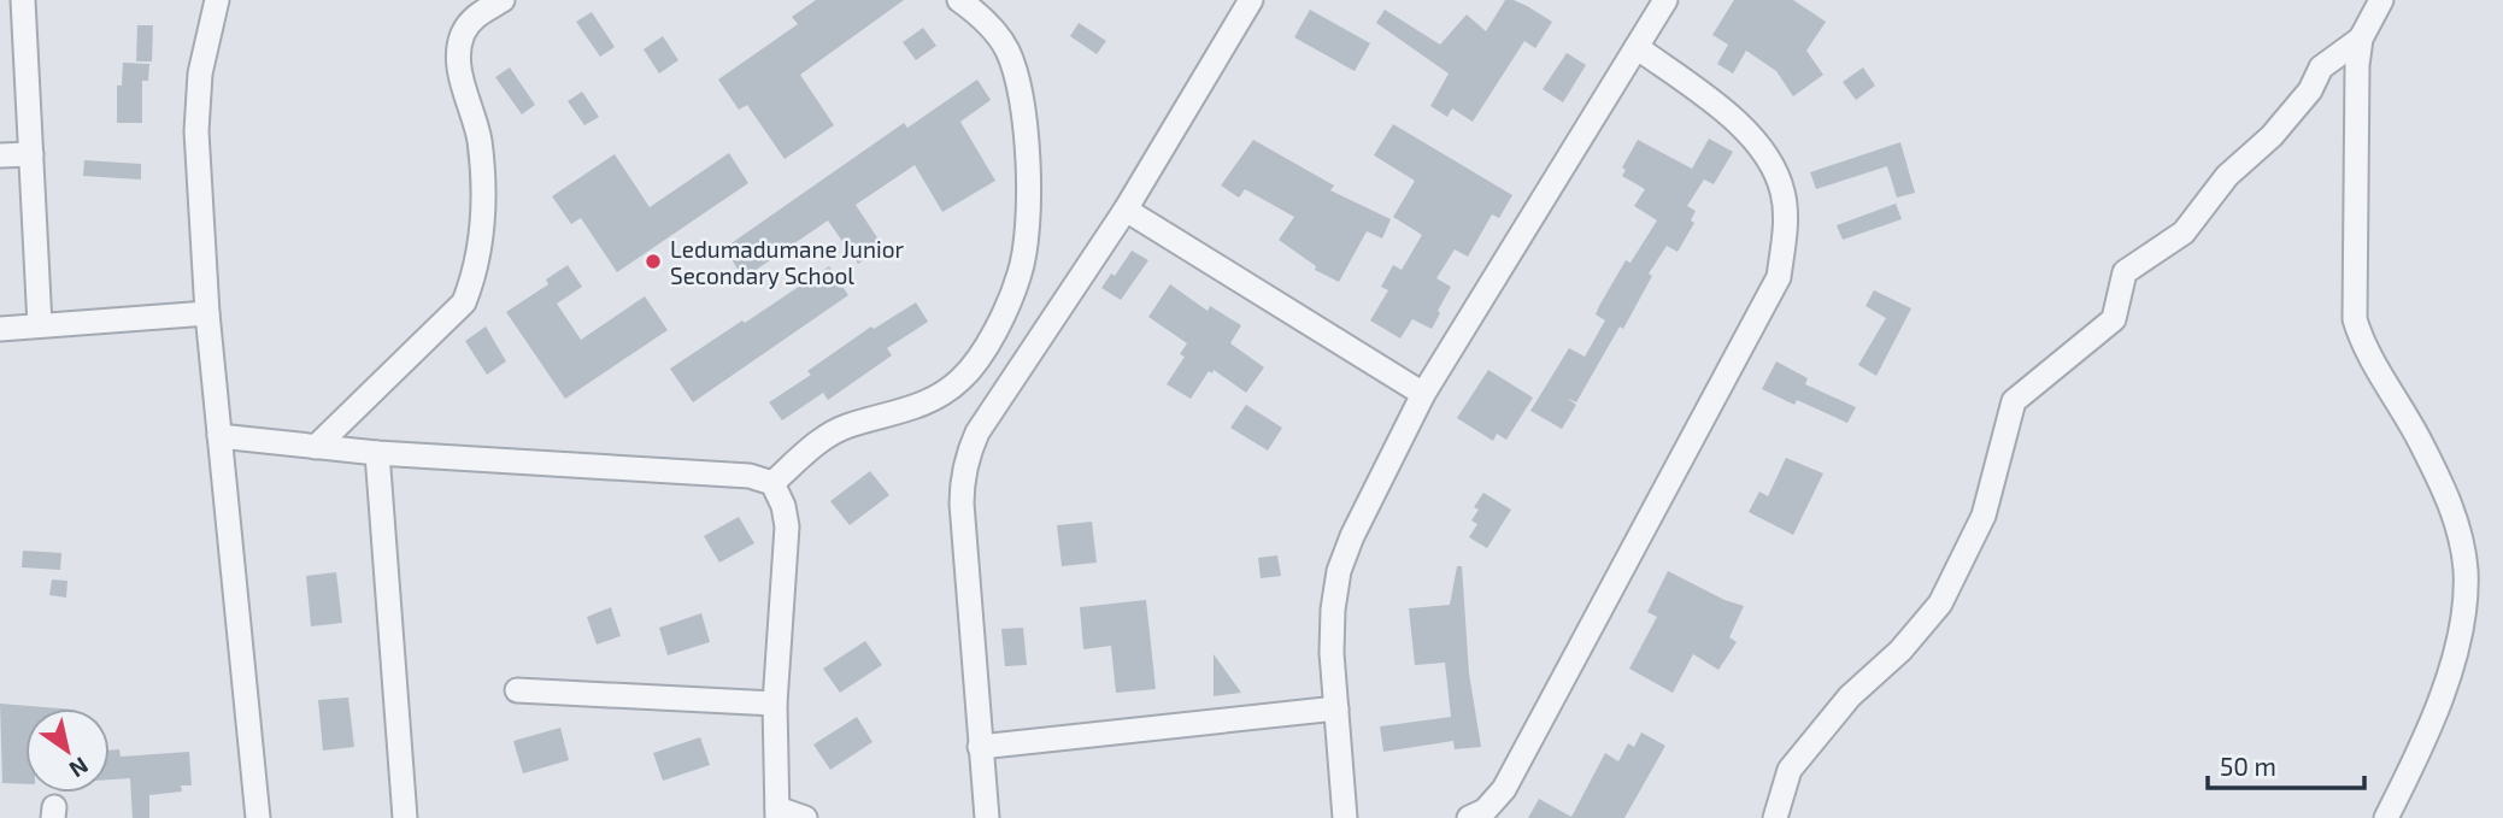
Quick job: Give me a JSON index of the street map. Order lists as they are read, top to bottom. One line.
{"places":["Ledumadumane Junior Secondary School"],"scale_bar":"50 m","north":"bottom right"}
